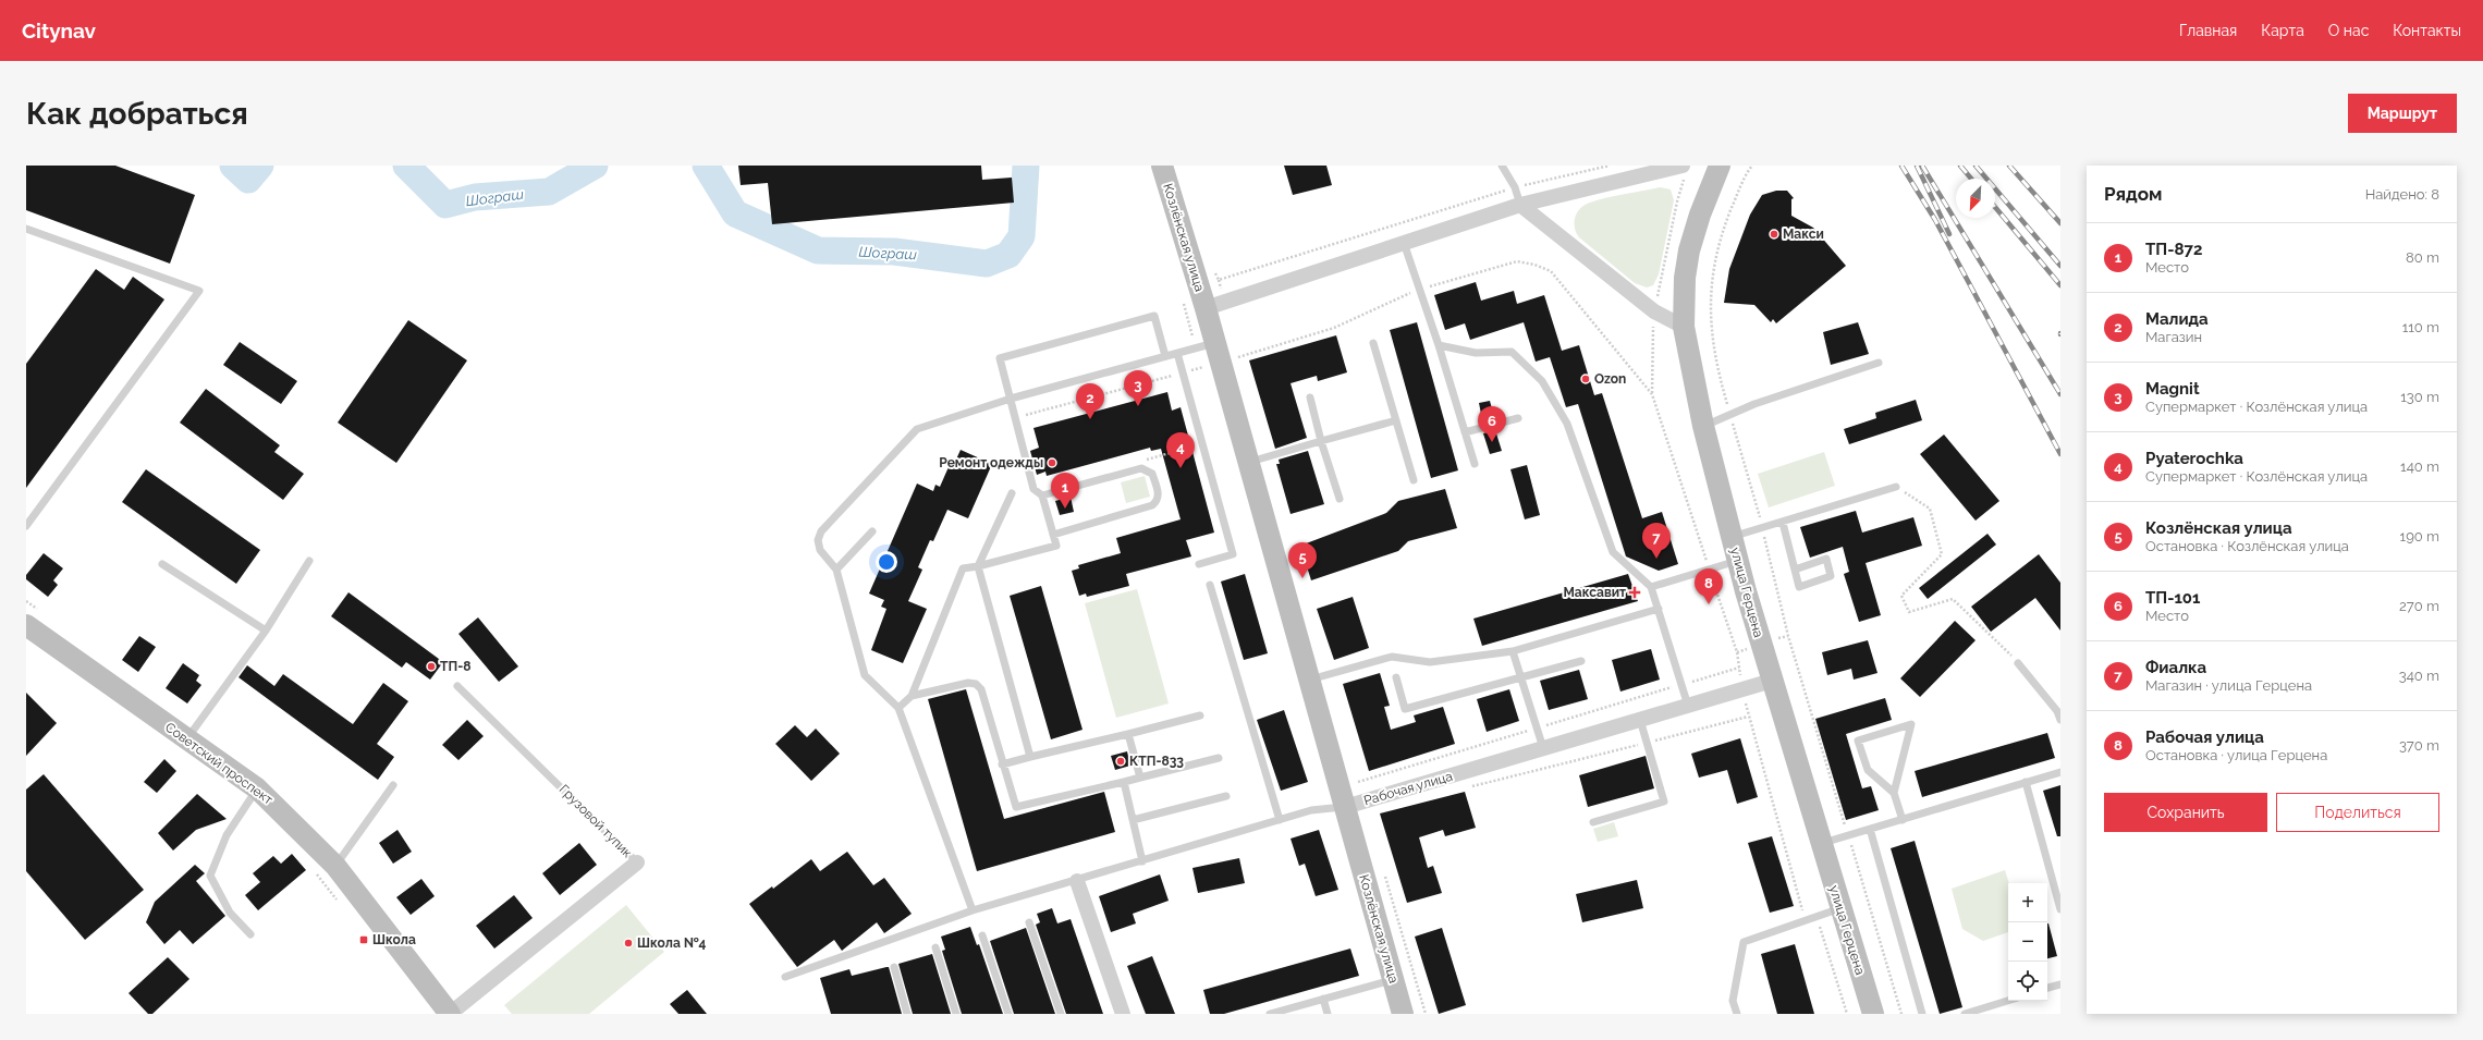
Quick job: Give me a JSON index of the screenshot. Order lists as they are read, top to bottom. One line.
{"streets":{"street":["Козлёнская улица","улица Герцена","Советский проспект","Рабочая улица","Грузовой тупик"]},"crossings":[["Козлёнская улица","Рабочая улица"],["улица Герцена","Рабочая улица"],["Советский проспект","Грузовой тупик"]],"water":["Шограш"],"places":{"other":["Макси","Ozon","Ремонт одежды","ТП-8","КТП-833","Школа №4"],"health":["Максавит"],"transit":["Школа"]},"north":"bottom left","page":{"header":"Citynav","nav":["Главная","Карта","О нас","Контакты"],"buttons":["Маршрут",["Сохранить","Поделиться"]],"title":"Как добраться","heading":["Рядом","Найдено: 8"],"list":[{"mark":"1","name":"ТП-872","note":"Место","value":"80 m"},{"mark":"2","name":"Малида","note":"Магазин","value":"110 m"},{"mark":"3","name":"Magnit","note":"Супермаркет · Козлёнская улица","value":"130 m"},{"mark":"4","name":"Pyaterochka","note":"Супермаркет · Козлёнская улица","value":"140 m"},{"mark":"5","name":"Козлёнская улица","note":"Остановка · Козлёнская улица","value":"190 m"},{"mark":"6","name":"ТП-101","note":"Место","value":"270 m"},{"mark":"7","name":"Фиалка","note":"Магазин · улица Герцена","value":"340 m"},{"mark":"8","name":"Рабочая улица","note":"Остановка · улица Герцена","value":"370 m"}],"pins":["3","2","6","4","1","7","5","8"],"map_buttons":["+","−"]}}
